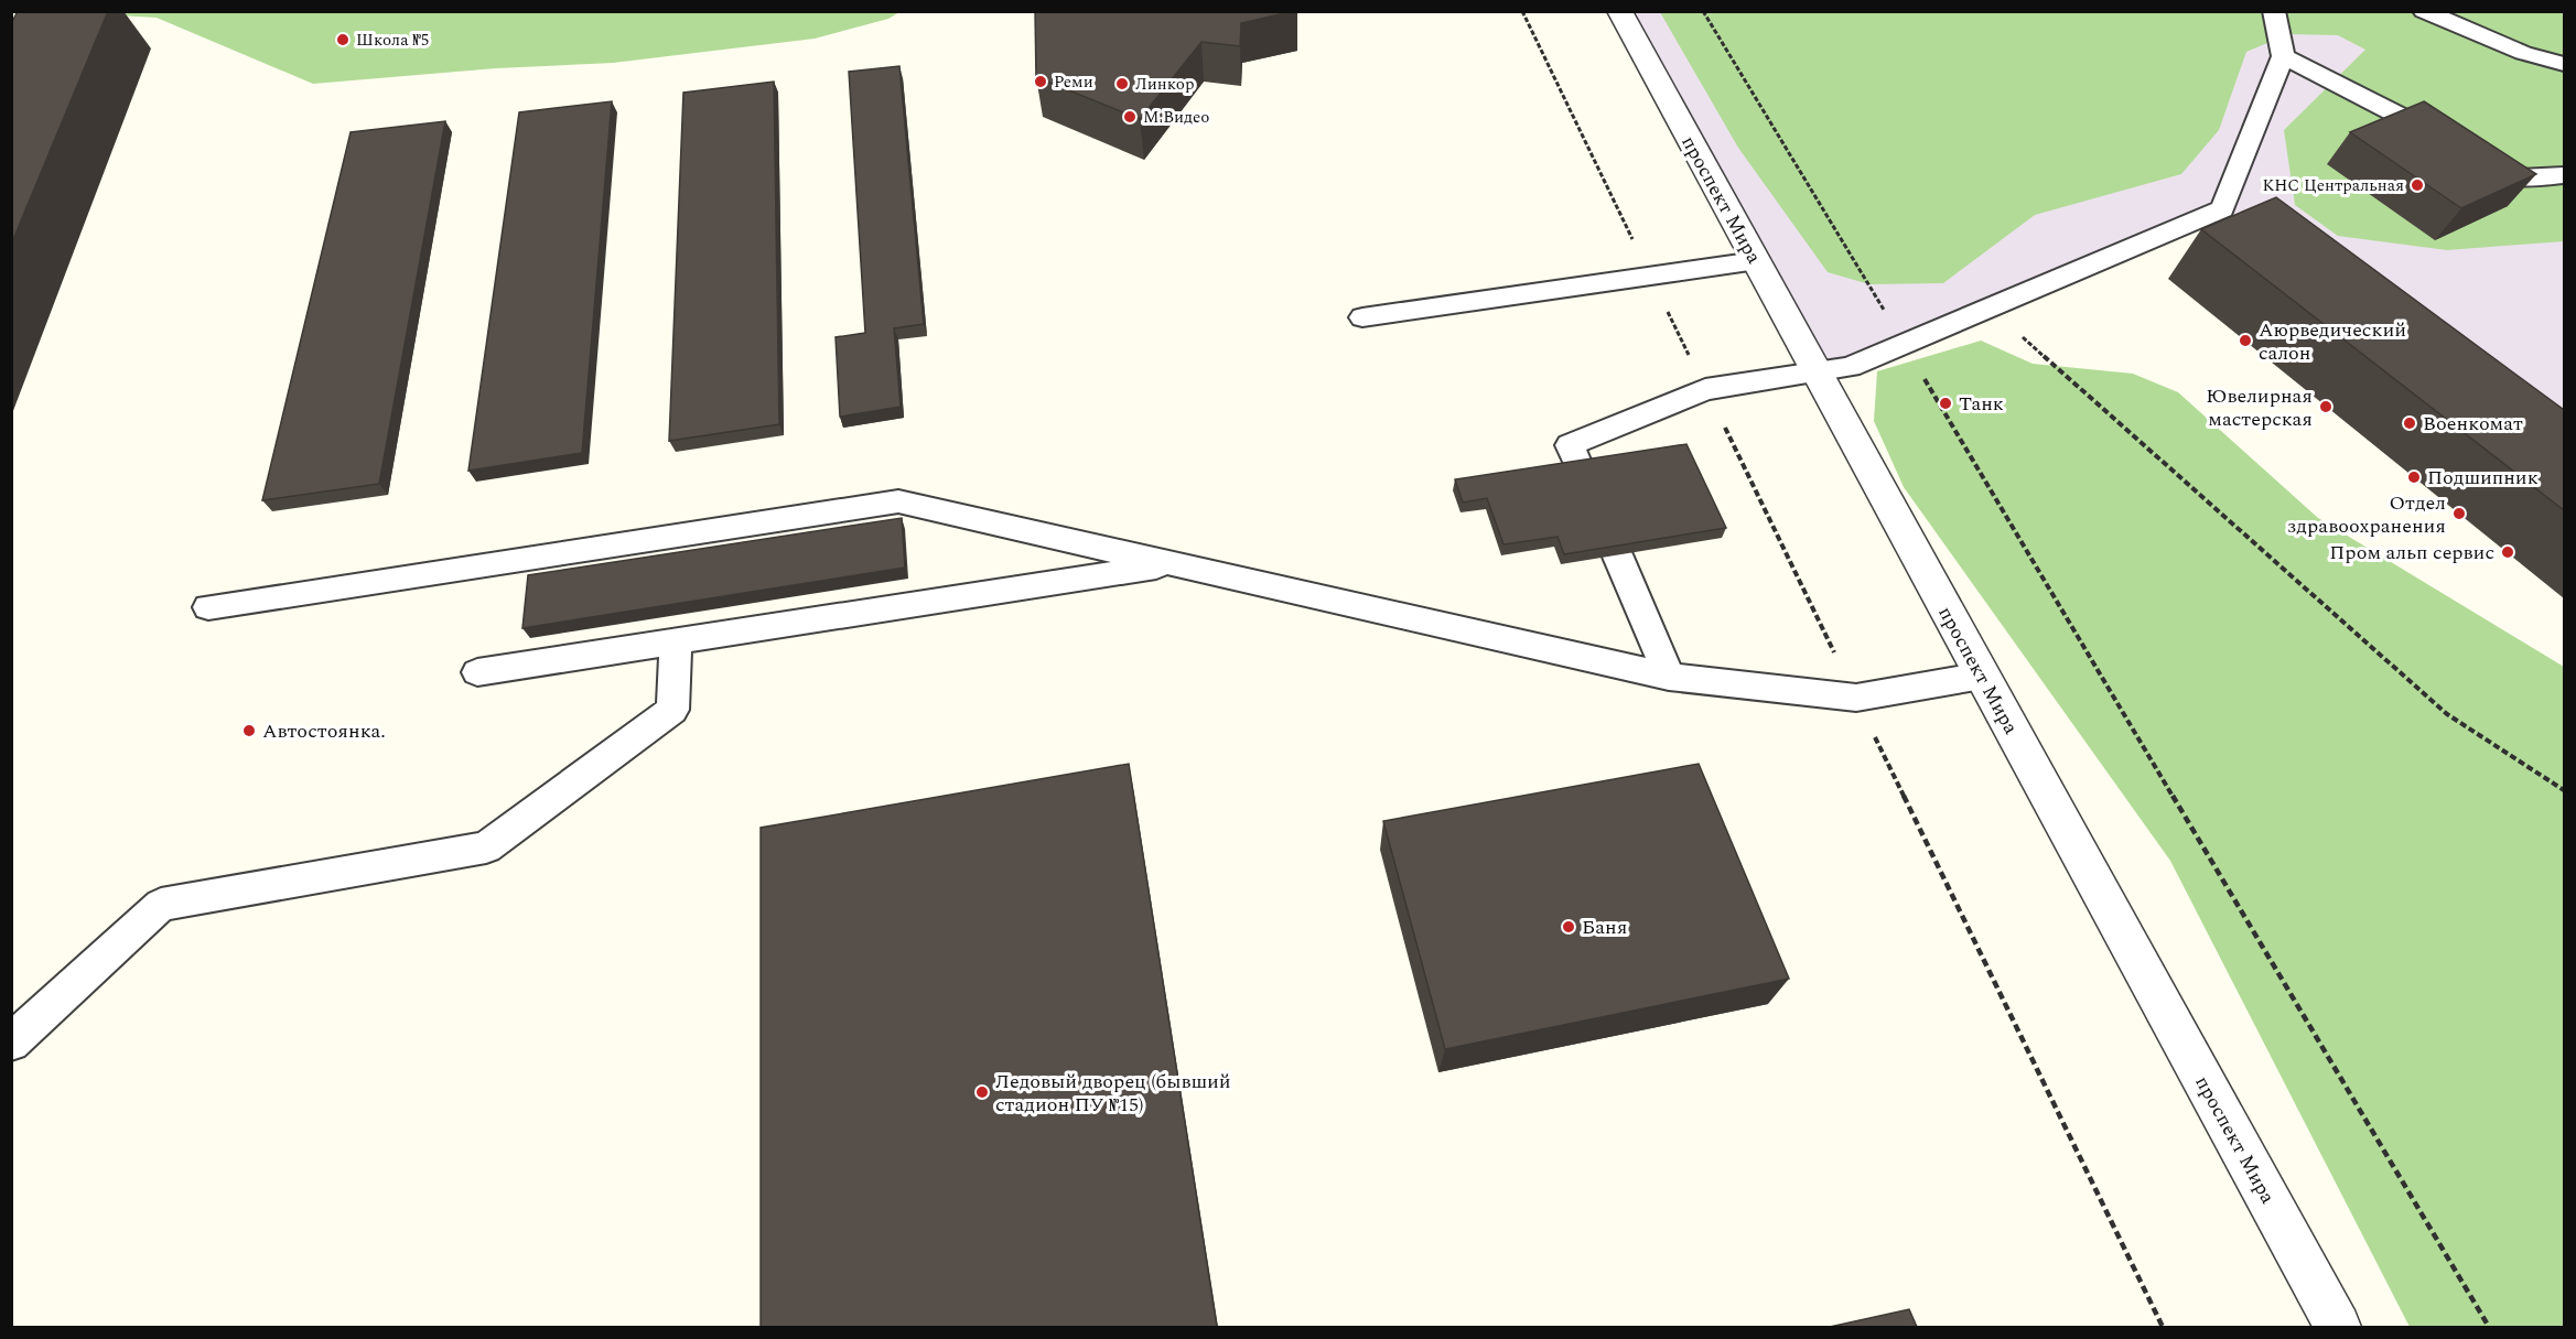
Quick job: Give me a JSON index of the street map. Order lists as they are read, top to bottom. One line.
{"streets":{"street":["проспект Мира"]},"places":["Школа №5","Реми","Линкор","М.Видео","КНС Центральная","Аюрведический салон","Танк","Ювелирная мастерская","Военкомат","Подшипник","Отдел здравоохранения","Пром альп сервис","Автостоянка.","Баня","Ледовый дворец (бывший cтадион ПУ №15)"]}
